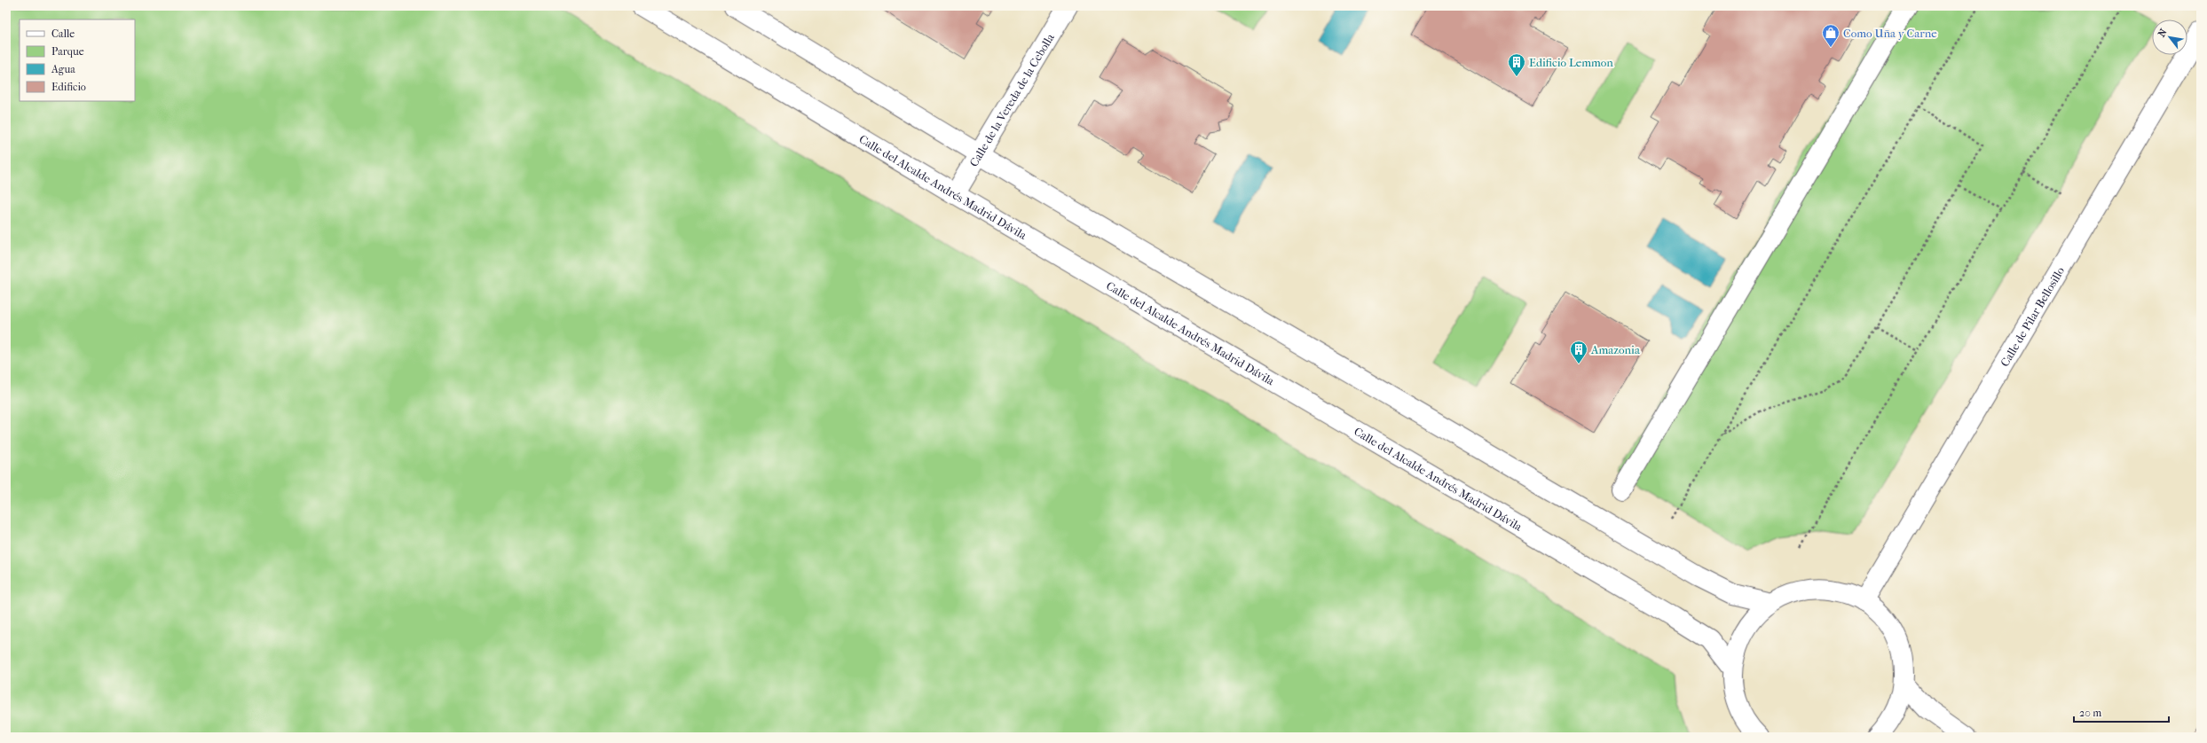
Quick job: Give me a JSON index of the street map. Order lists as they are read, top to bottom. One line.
{"streets":{"main road":["Calle de la Vereda de la Cebolla","Calle del Alcalde Andrés Madrid Dávila","Calle de Pilar Bellosillo"]},"crossings":[["Calle de la Vereda de la Cebolla","Calle del Alcalde Andrés Madrid Dávila"]],"places":{"shop":["Como Uña y Carne"],"building":["Edificio Lemmon","Amazonia"]},"legend":["Calle","Parque","Agua","Edificio"],"scale_bar":"20 m","north":"top left"}
